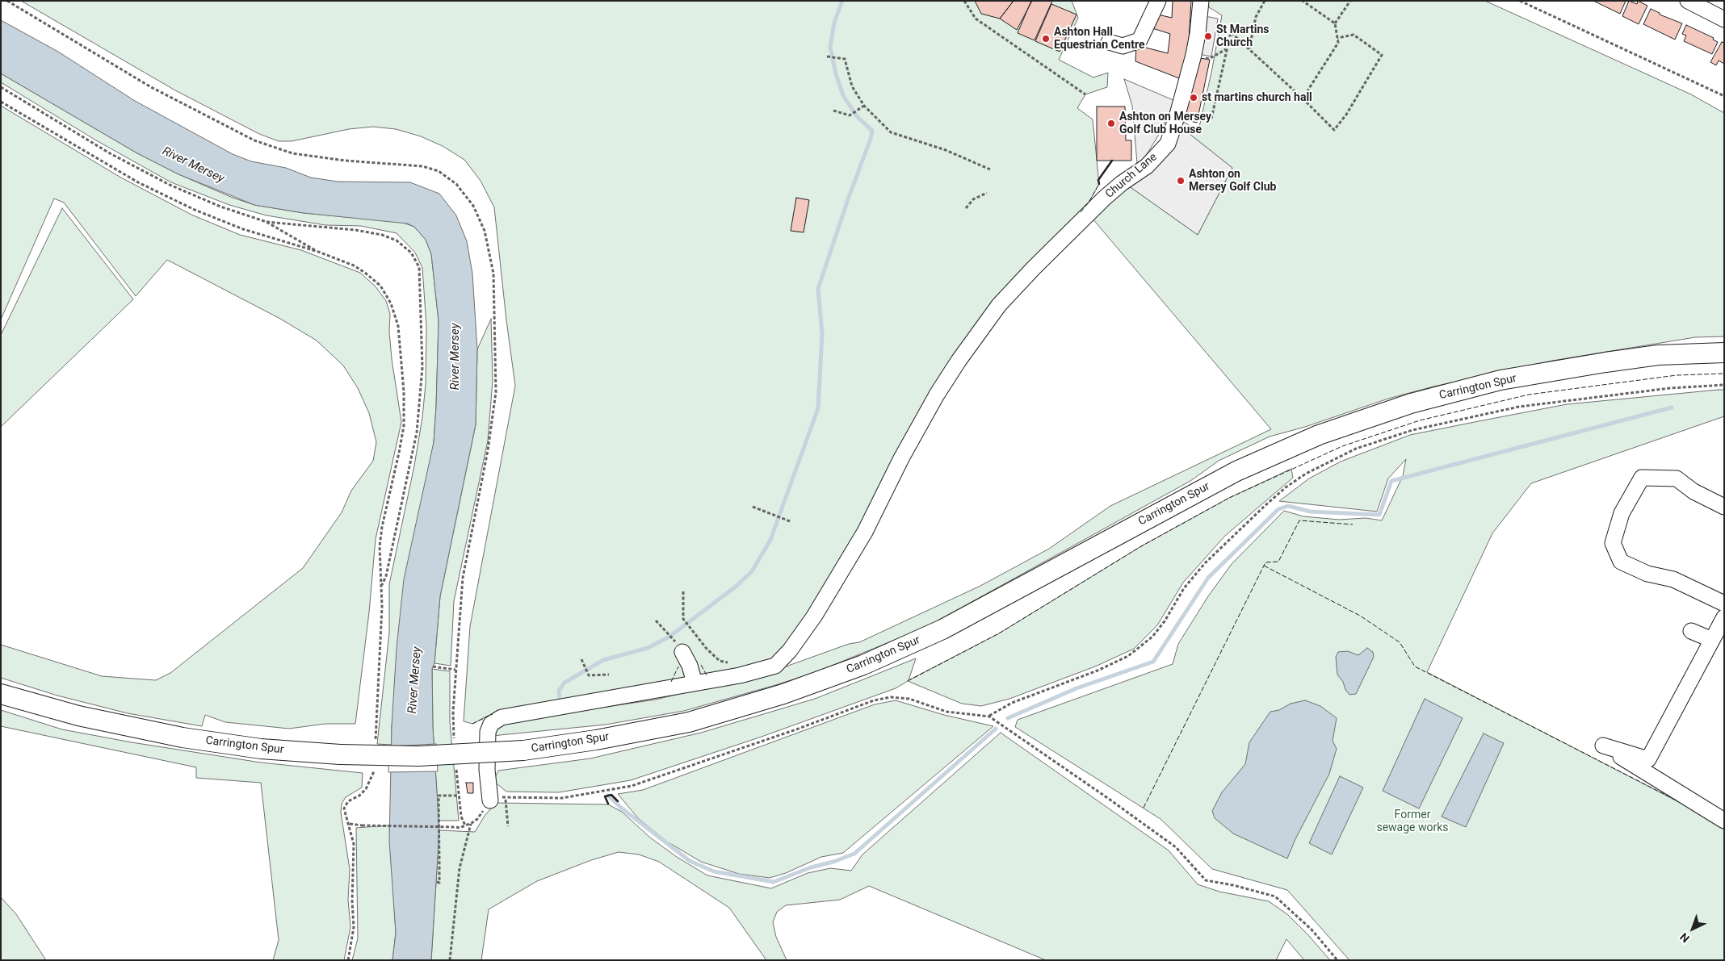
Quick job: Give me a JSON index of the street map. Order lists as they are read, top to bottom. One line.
{"streets":{"main road":["Carrington Spur"],"street":["Church Lane"]},"water":["River Mersey"],"parks":["Former sewage works"],"places":["St Martins Church","Ashton Hall Equestrian Centre","st martins church hall","Ashton on Mersey Golf Club House","Ashton on Mersey Golf Club"],"north":"bottom left"}
